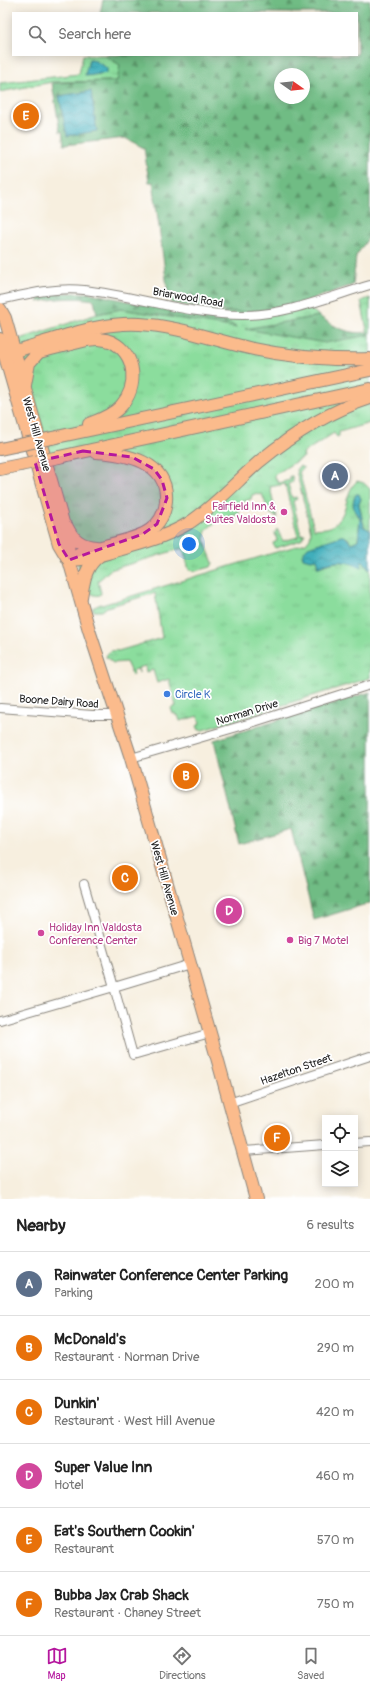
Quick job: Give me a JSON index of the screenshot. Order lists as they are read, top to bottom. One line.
{"streets":{"highway":["West Hill Avenue"],"street":["Briarwood Road","Boone Dairy Road","Norman Drive","Hazelton Street"]},"crossings":[["West Hill Avenue","Boone Dairy Road"],["West Hill Avenue","Norman Drive"],["West Hill Avenue","Hazelton Street"]],"places":["Fairfield Inn & Suites Valdosta","Circle K","Holiday Inn Valdosta Conference Center","Big 7 Motel"],"north":"right","page":{"search":"Search here","pins":["E","A","B","C","D","F"],"heading":["Nearby","6 results"],"list":[{"mark":"A","name":"Rainwater Conference Center Parking","note":"Parking","value":"200 m"},{"mark":"B","name":"McDonald's","note":"Restaurant · Norman Drive","value":"290 m"},{"mark":"C","name":"Dunkin'","note":"Restaurant · West Hill Avenue","value":"420 m"},{"mark":"D","name":"Super Value Inn","note":"Hotel","value":"460 m"},{"mark":"E","name":"Eat's Southern Cookin'","note":"Restaurant","value":"570 m"},{"mark":"F","name":"Bubba Jax Crab Shack","note":"Restaurant · Chaney Street","value":"750 m"}],"nav":["Map","Directions","Saved"]}}
